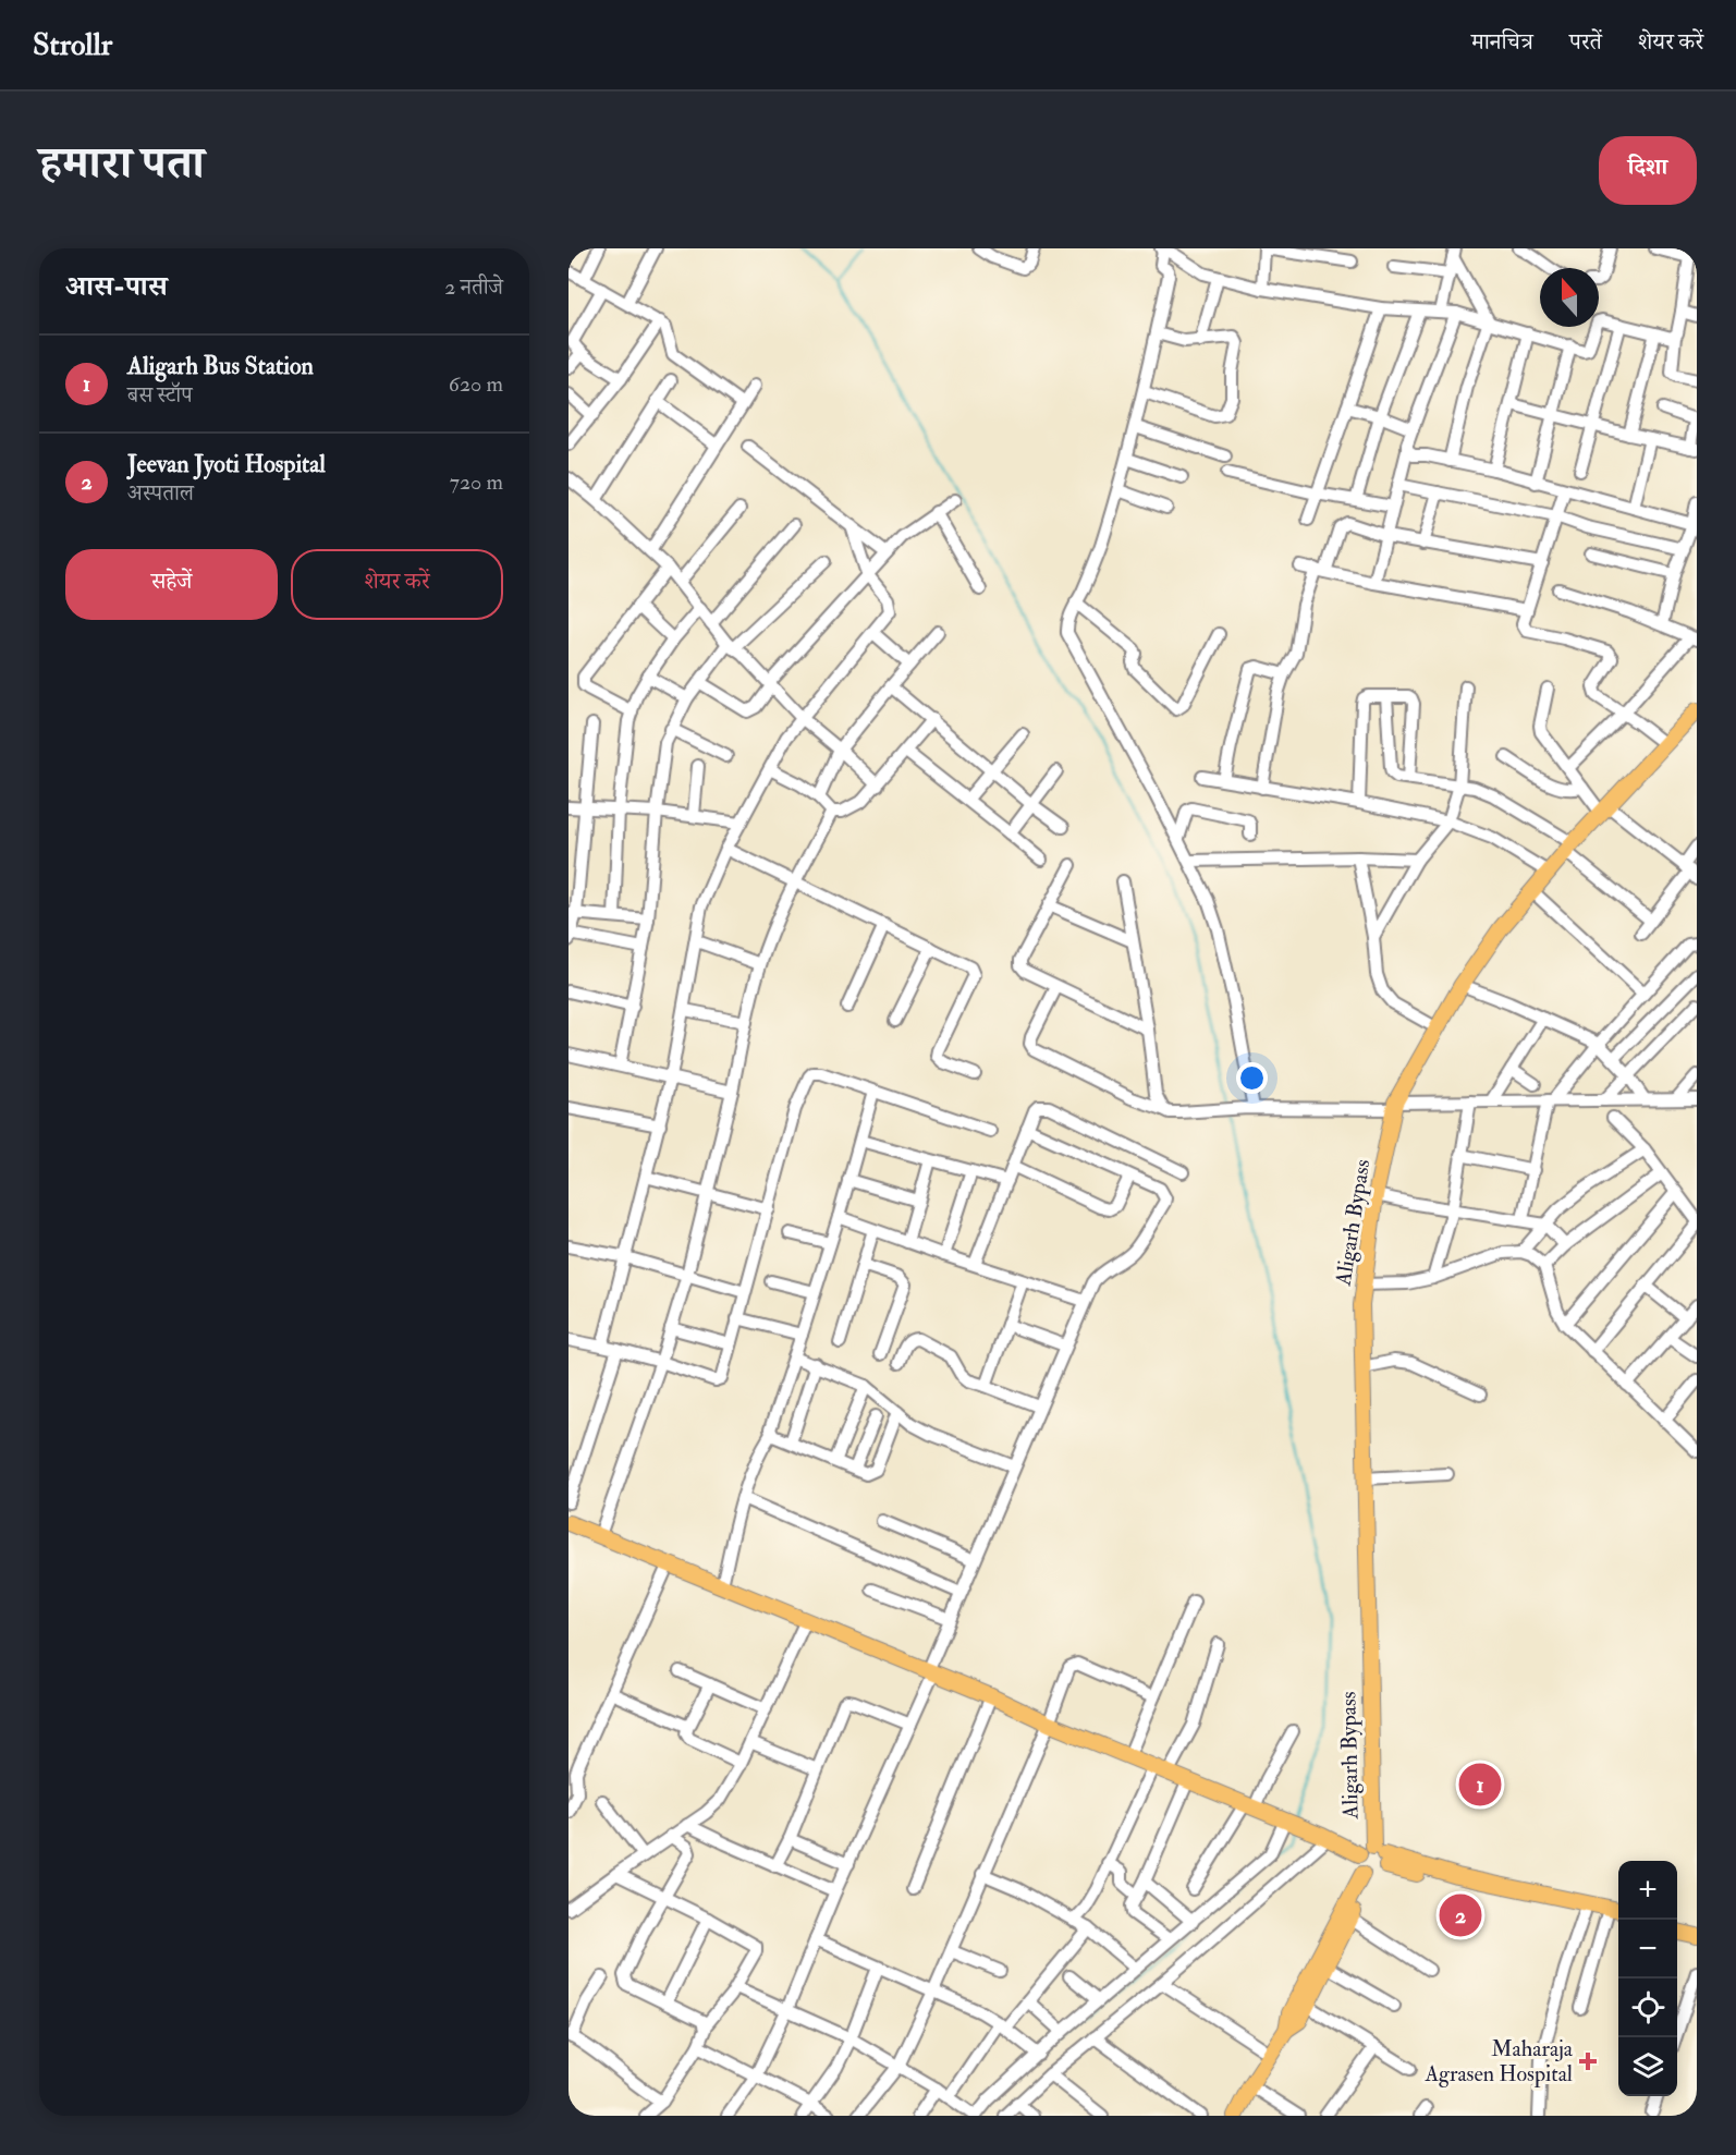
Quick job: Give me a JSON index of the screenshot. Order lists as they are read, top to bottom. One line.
{"streets":{"main road":["Aligarh Bypass"]},"places":{"health":["Maharaja Agrasen Hospital"]},"north":"top","page":{"header":"Strollr","nav":["मानचित्र","परतें","शेयर करें"],"title":"हमारा पता","buttons":["दिशा",["सहेजें","शेयर करें"]],"heading":["आस-पास","2 नतीजे"],"list":[{"mark":"1","name":"Aligarh Bus Station","note":"बस स्टॉप","value":"620 m"},{"mark":"2","name":"Jeevan Jyoti Hospital","note":"अस्पताल","value":"720 m"}],"pins":["1","2"],"map_buttons":["+","−"]}}
